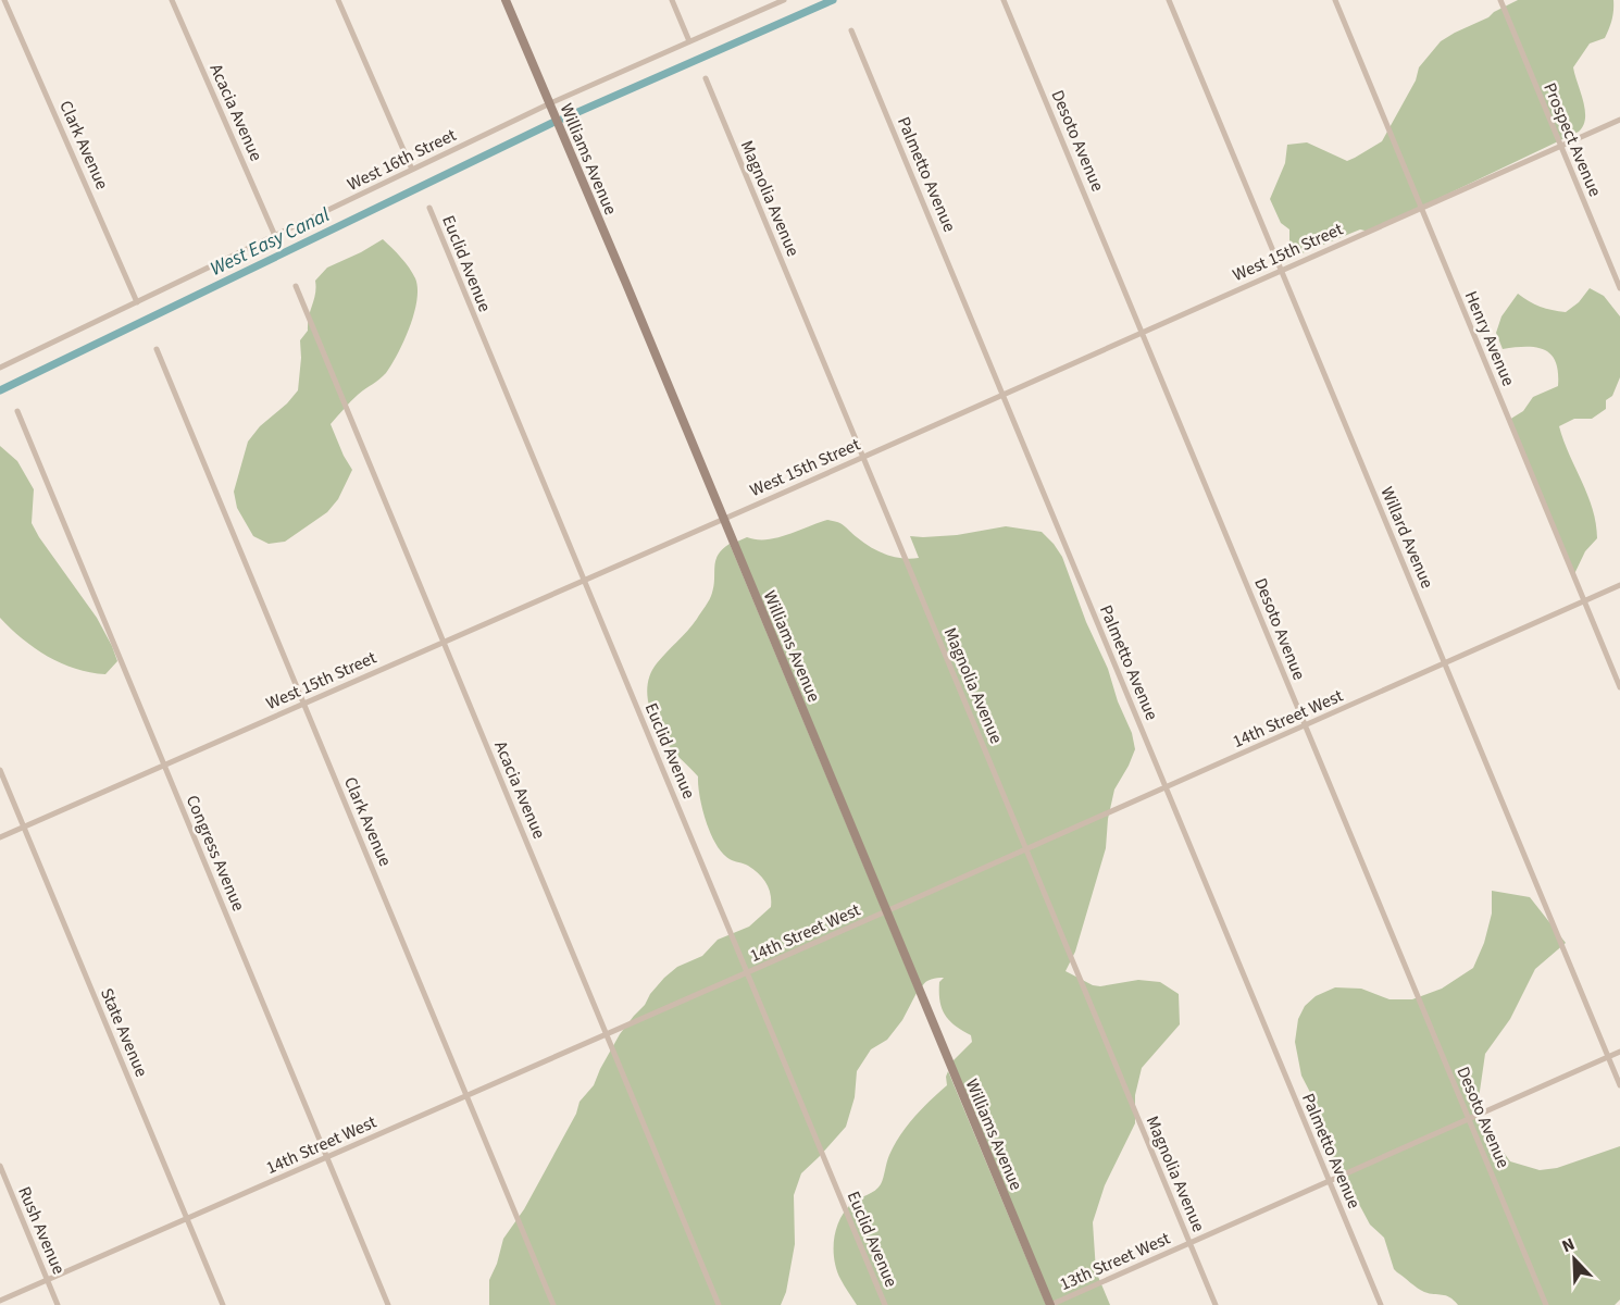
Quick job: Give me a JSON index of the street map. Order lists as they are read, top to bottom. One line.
{"streets":{"street":["Acacia Avenue","Prospect Avenue","Desoto Avenue","Clark Avenue","West 16th Street","Williams Avenue","Palmetto Avenue","Magnolia Avenue","West 15th Street","Euclid Avenue","Henry Avenue","Willard Avenue","14th Street West","Congress Avenue","State Avenue","Rush Avenue","13th Street West"]},"crossings":[["Acacia Avenue","West 16th Street"],["Acacia Avenue","West 15th Street"],["Acacia Avenue","14th Street West"],["Prospect Avenue","West 15th Street"],["Desoto Avenue","West 15th Street"],["Desoto Avenue","14th Street West"],["Desoto Avenue","13th Street West"],["Clark Avenue","West 16th Street"],["Clark Avenue","West 15th Street"],["Clark Avenue","14th Street West"],["West 16th Street","Williams Avenue"],["Williams Avenue","West 15th Street"],["Williams Avenue","14th Street West"],["Williams Avenue","13th Street West"],["Palmetto Avenue","West 15th Street"],["Palmetto Avenue","14th Street West"],["Palmetto Avenue","13th Street West"],["Magnolia Avenue","West 15th Street"],["Magnolia Avenue","14th Street West"],["Magnolia Avenue","13th Street West"],["West 15th Street","Euclid Avenue"],["West 15th Street","Henry Avenue"],["West 15th Street","Willard Avenue"],["West 15th Street","Congress Avenue"],["West 15th Street","State Avenue"],["Euclid Avenue","14th Street West"],["Henry Avenue","14th Street West"],["Willard Avenue","14th Street West"],["Willard Avenue","13th Street West"],["14th Street West","Congress Avenue"],["14th Street West","State Avenue"],["14th Street West","Rush Avenue"]],"water":["West Easy Canal"],"north":"top left"}
